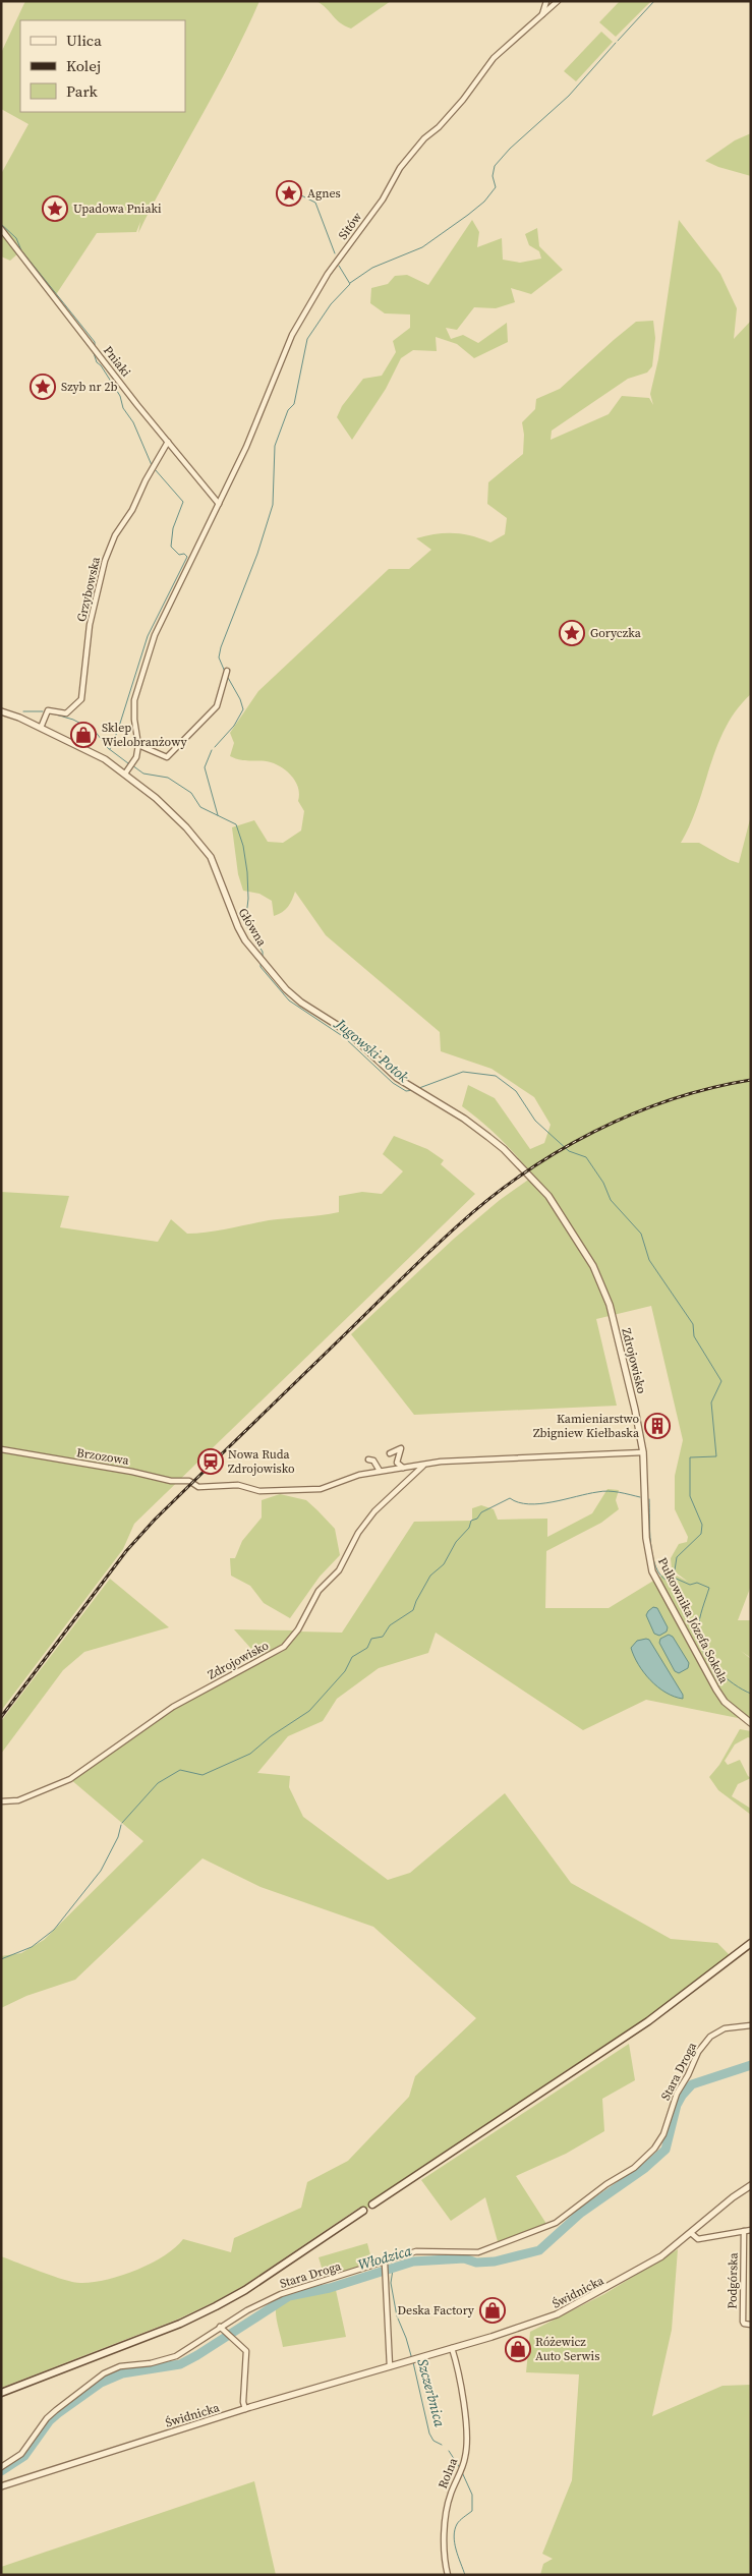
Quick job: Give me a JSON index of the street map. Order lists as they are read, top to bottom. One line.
{"streets":{"street":["Sitów","Pniaki","Grzybowska","Główna","Zdrojowisko","Brzozowa","Pułkownika Józefa Sokola","Stara Droga","Podgórska","Świdnicka","Rolna"]},"crossings":[["Sitów","Pniaki"],["Pniaki","Grzybowska"],["Grzybowska","Główna"],["Główna","Zdrojowisko"],["Zdrojowisko","Pułkownika Józefa Sokola"],["Świdnicka","Rolna"]],"water":["Jugowski Potok","Włodzica","Szczerbnica"],"places":{"place":["Agnes","Upadowa Pniaki","Szyb nr 2b","Goryczka"],"shop":["Sklep Wielobranżowy","Deska Factory","Różewicz Auto Serwis"],"building":["Kamieniarstwo Zbigniew Kiełbaska"],"station":["Nowa Ruda Zdrojowisko"]},"legend":["Ulica","Kolej","Park"]}
